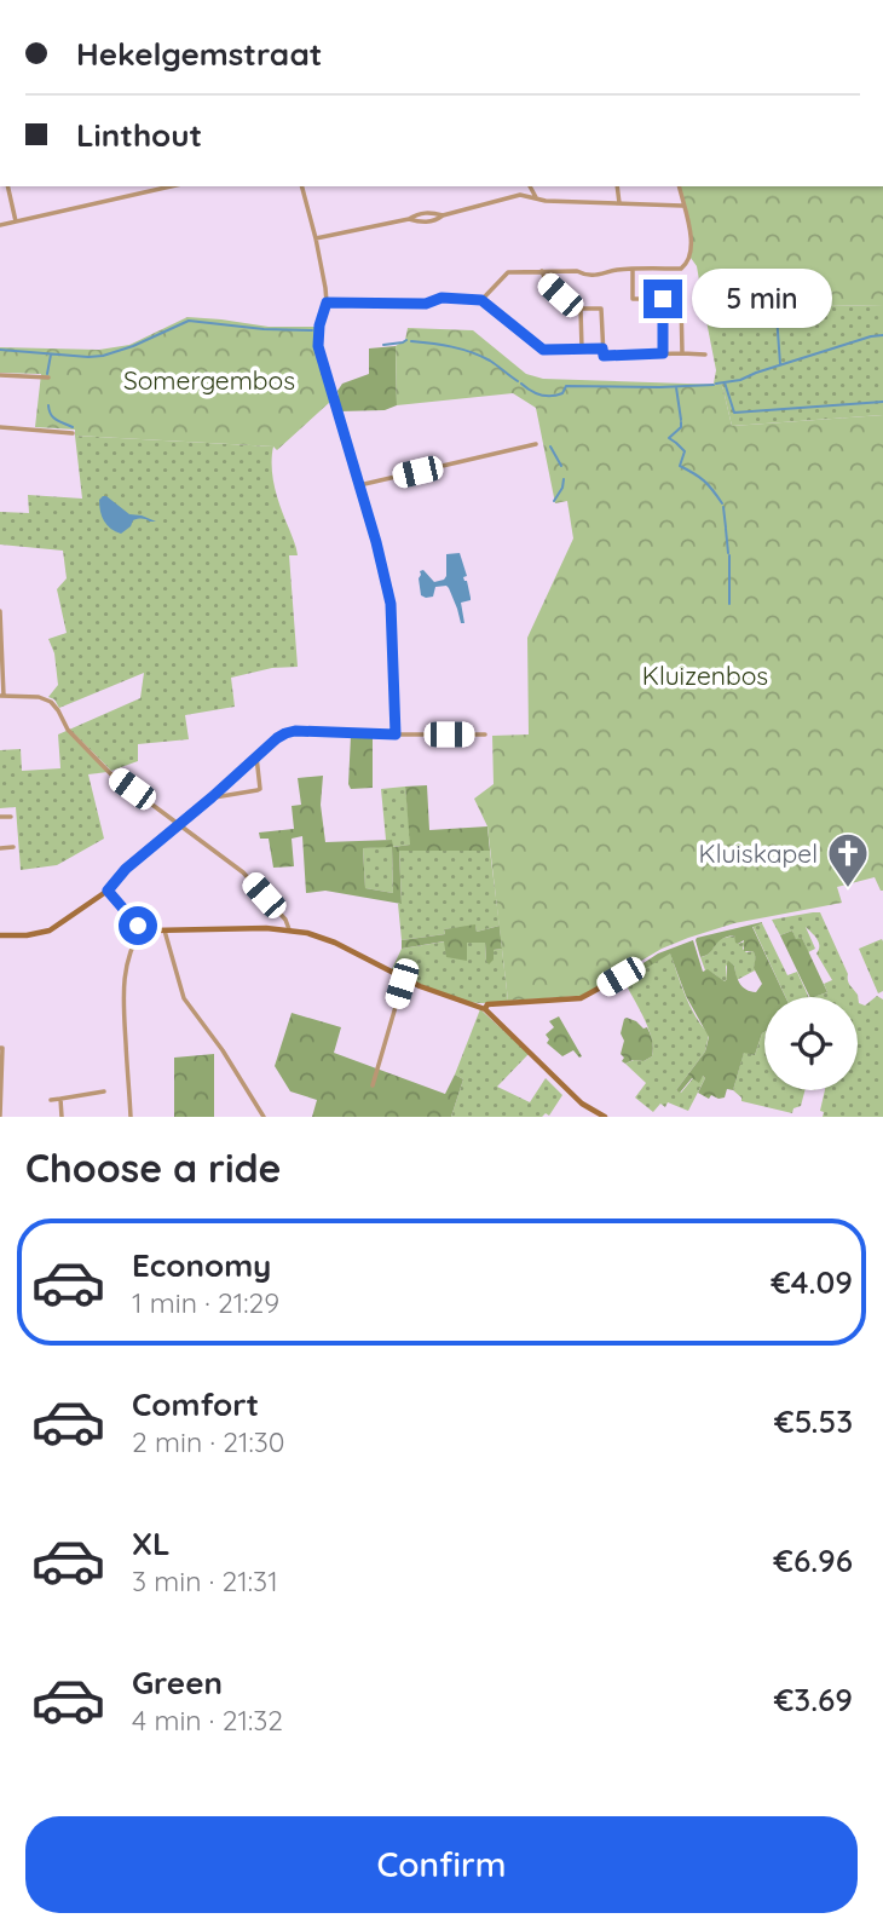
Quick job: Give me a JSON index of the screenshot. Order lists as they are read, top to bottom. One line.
{"parks":["Somergembos","Kluizenbos"],"places":{"church":["Kluiskapel"]},"page":{"banner":["Hekelgemstraat","Linthout"],"bubble":"5 min","heading":"Choose a ride","list":[{"name":"Economy","note":"1 min · 21:29","value":"€4.09"},{"name":"Comfort","note":"2 min · 21:30","value":"€5.53"},{"name":"XL","note":"3 min · 21:31","value":"€6.96"},{"name":"Green","note":"4 min · 21:32","value":"€3.69"}],"buttons":"Confirm"}}
